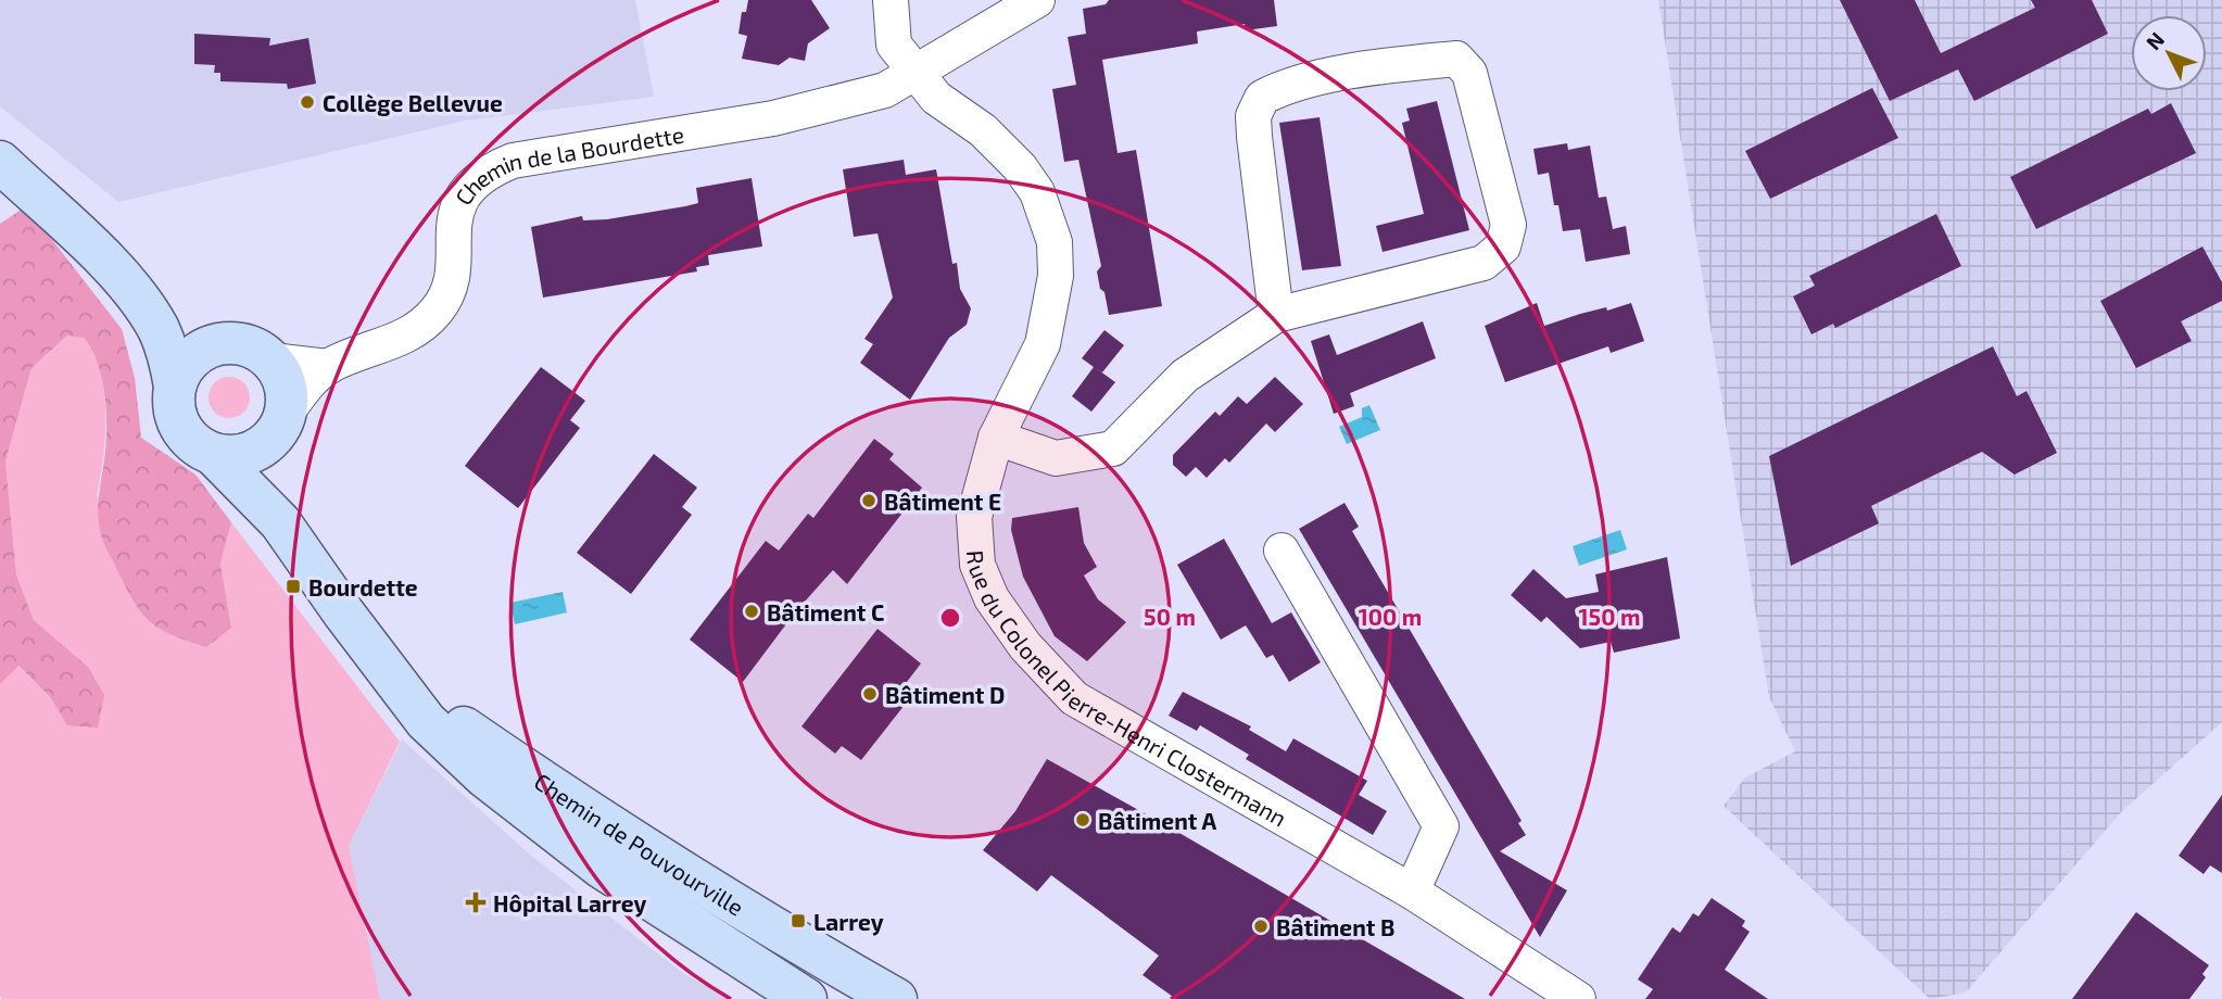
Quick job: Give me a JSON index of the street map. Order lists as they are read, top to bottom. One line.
{"streets":{"street":["Chemin de la Bourdette","Rue du Colonel Pierre-Henri Clostermann","Chemin de Pouvourville"]},"crossings":[["Chemin de la Bourdette","Rue du Colonel Pierre-Henri Clostermann"],["Chemin de la Bourdette","Chemin de Pouvourville"]],"places":{"other":["Collège Bellevue","Bâtiment E","Bâtiment C","Bâtiment D","Bâtiment A","Bâtiment B"],"transit":["Bourdette","Larrey"],"health":["Hôpital Larrey"]},"north":"top left","rings":["50 m","100 m","150 m"]}
